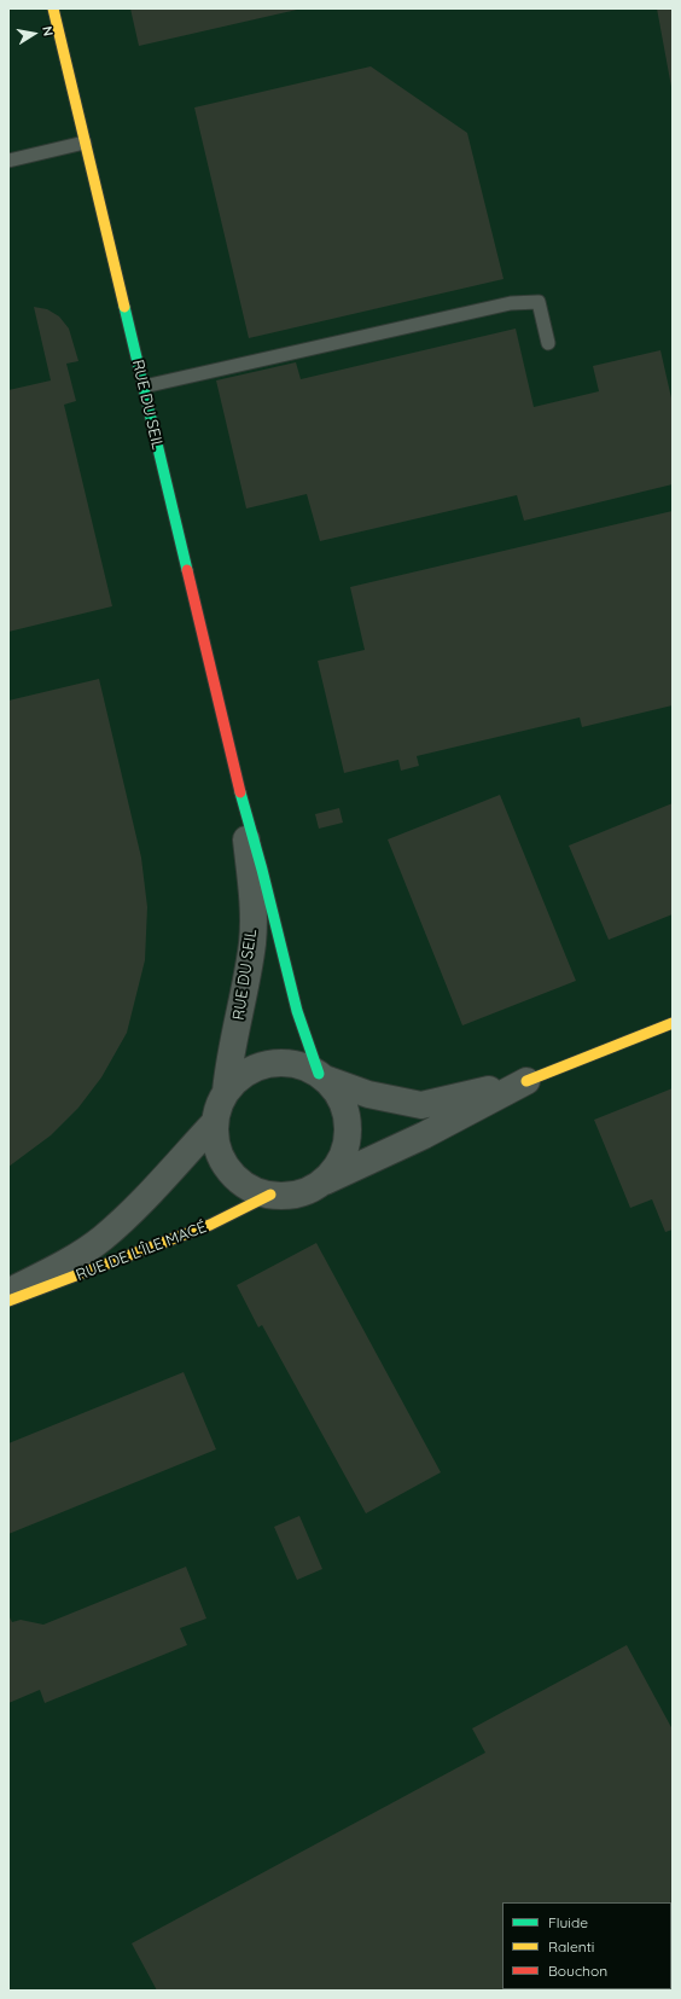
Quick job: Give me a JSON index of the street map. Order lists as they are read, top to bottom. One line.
{"streets":{"street":["RUE DU SEIL","RUE DE L'ÎLE MACÉ"]},"crossings":[["RUE DU SEIL","RUE DE L'ÎLE MACÉ"]],"legend":["Fluide","Ralenti","Bouchon"],"north":"right"}
